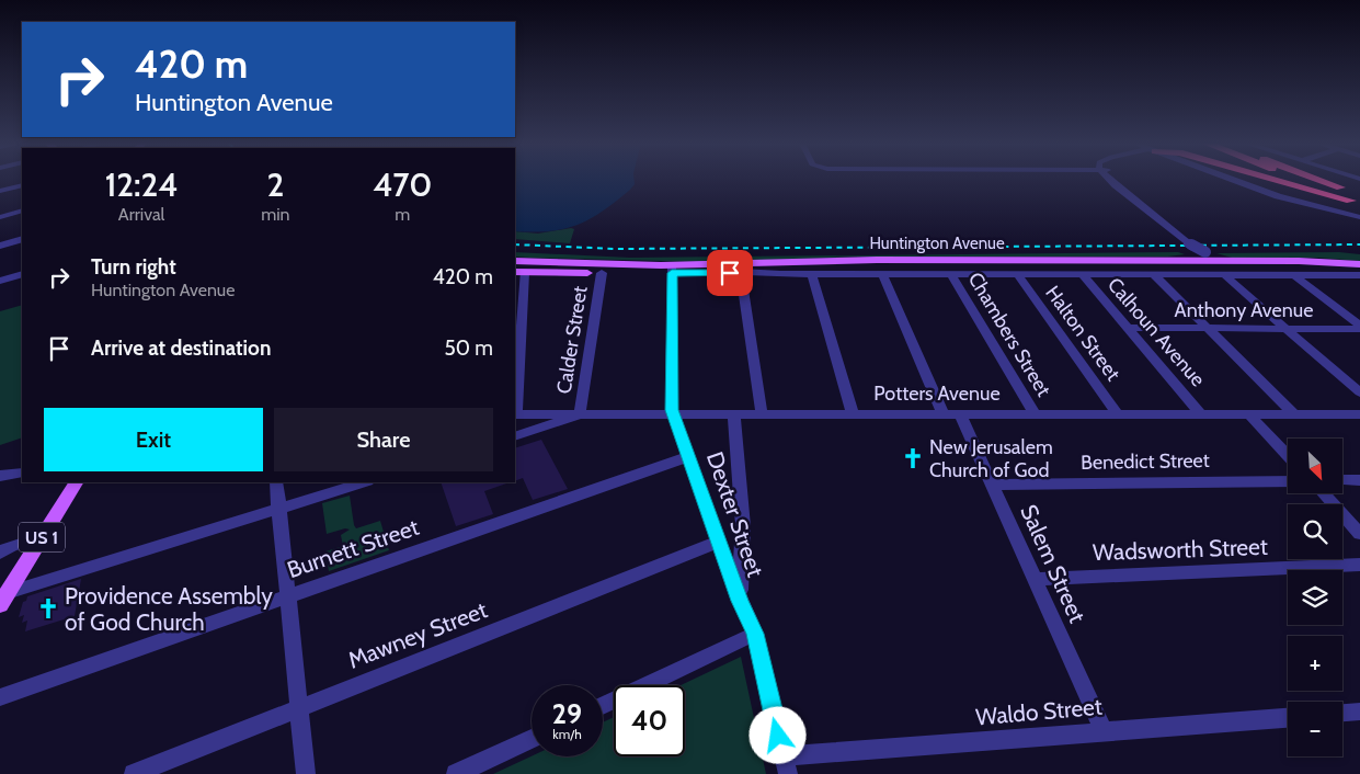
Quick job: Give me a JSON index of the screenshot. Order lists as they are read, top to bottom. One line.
{"streets":{"main road":["Huntington Avenue","US 1"],"street":["Anthony Avenue","Calhoun Avenue","Halton Street","Chambers Street","Calder Street","Potters Avenue","Benedict Street","Dexter Street","Burnett Street","Wadsworth Street","Salem Street","Mawney Street","Waldo Street"]},"crossings":[["Huntington Avenue","Calhoun Avenue"],["Huntington Avenue","Halton Street"],["Huntington Avenue","Chambers Street"],["Huntington Avenue","Calder Street"],["Huntington Avenue","Dexter Street"],["Huntington Avenue","Salem Street"],["Anthony Avenue","Calhoun Avenue"],["Calhoun Avenue","Potters Avenue"],["Halton Street","Potters Avenue"],["Chambers Street","Potters Avenue"],["Calder Street","Potters Avenue"],["Potters Avenue","Dexter Street"],["Potters Avenue","Salem Street"],["Benedict Street","Salem Street"],["Dexter Street","Burnett Street"],["Dexter Street","Mawney Street"],["Dexter Street","Waldo Street"],["Wadsworth Street","Salem Street"],["Salem Street","Waldo Street"]],"places":{"church":["New Jerusalem Church of God","Providence Assembly of God Church"]},"north":"bottom right","page":{"turn":["420 m","Huntington Avenue"],"eta":["12:24","Arrival","2","min","470","m"],"list":[{"name":"Turn right","note":"Huntington Avenue","value":"420 m"},{"name":"Arrive at destination","value":"50 m"}],"buttons":["Exit","Share"],"map_buttons":["+","−"],"speed":"29 km/h","limit":"40"}}
